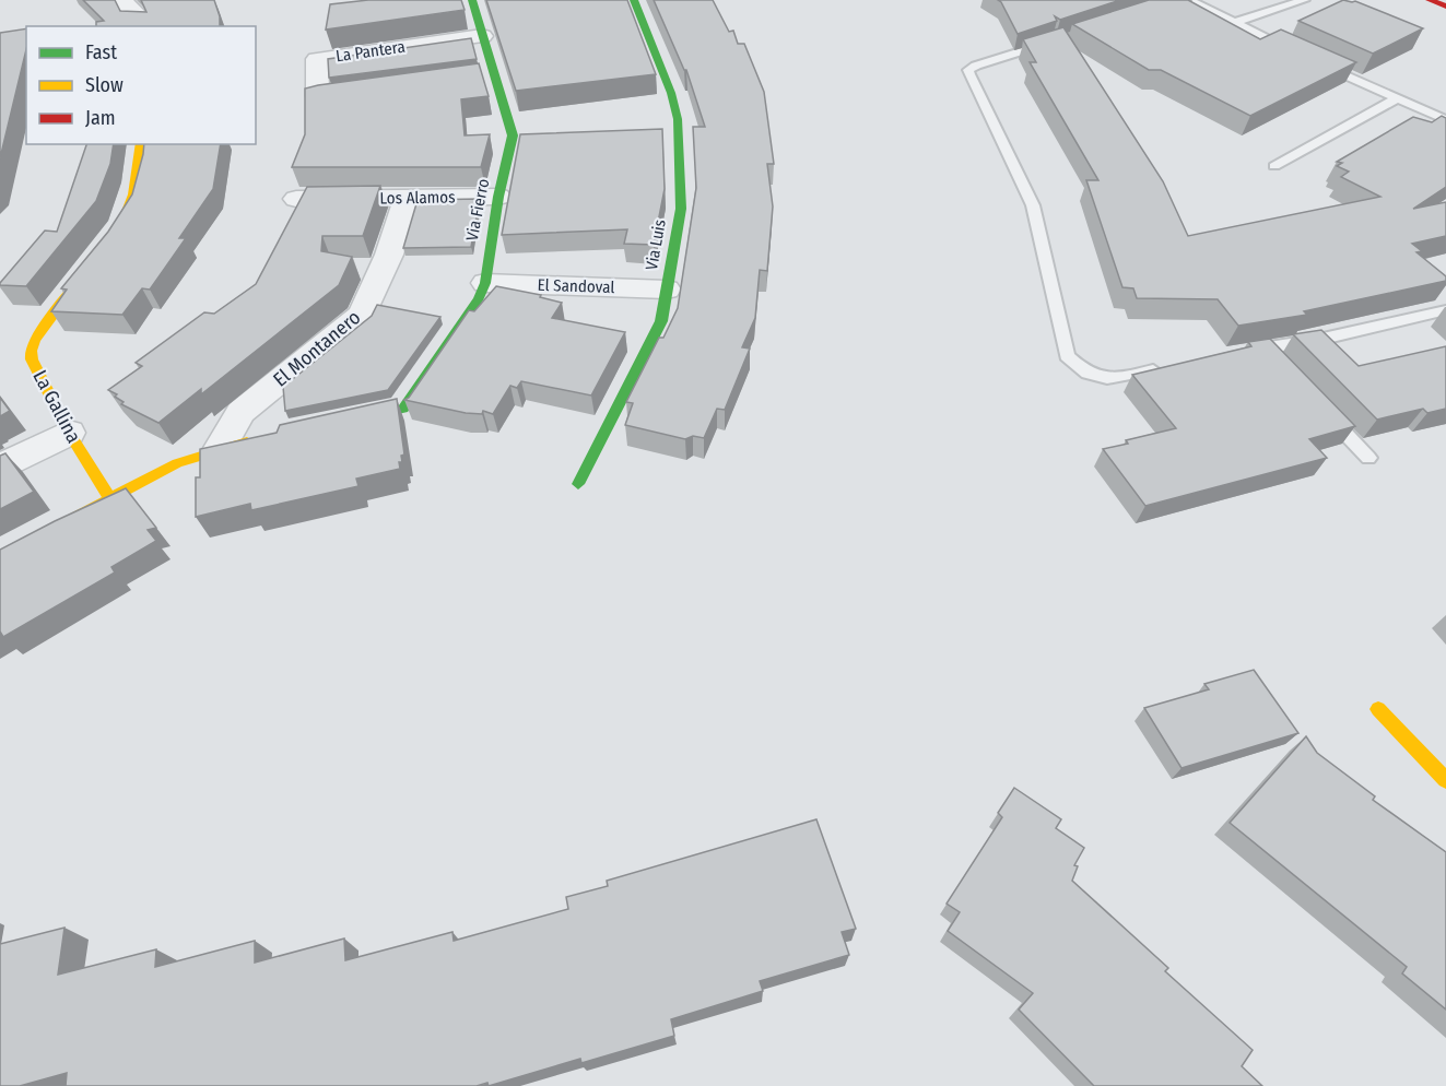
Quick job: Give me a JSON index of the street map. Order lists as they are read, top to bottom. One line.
{"streets":{"street":["La Pantera","Los Alamos","Via Fierro","Via Luis","El Sandoval","El Montanero","La Gallina"]},"crossings":[["La Pantera","Via Fierro"],["Los Alamos","Via Fierro"],["Los Alamos","El Montanero"],["Via Fierro","El Sandoval"],["Via Luis","El Sandoval"]],"legend":["Fast","Slow","Jam"]}
